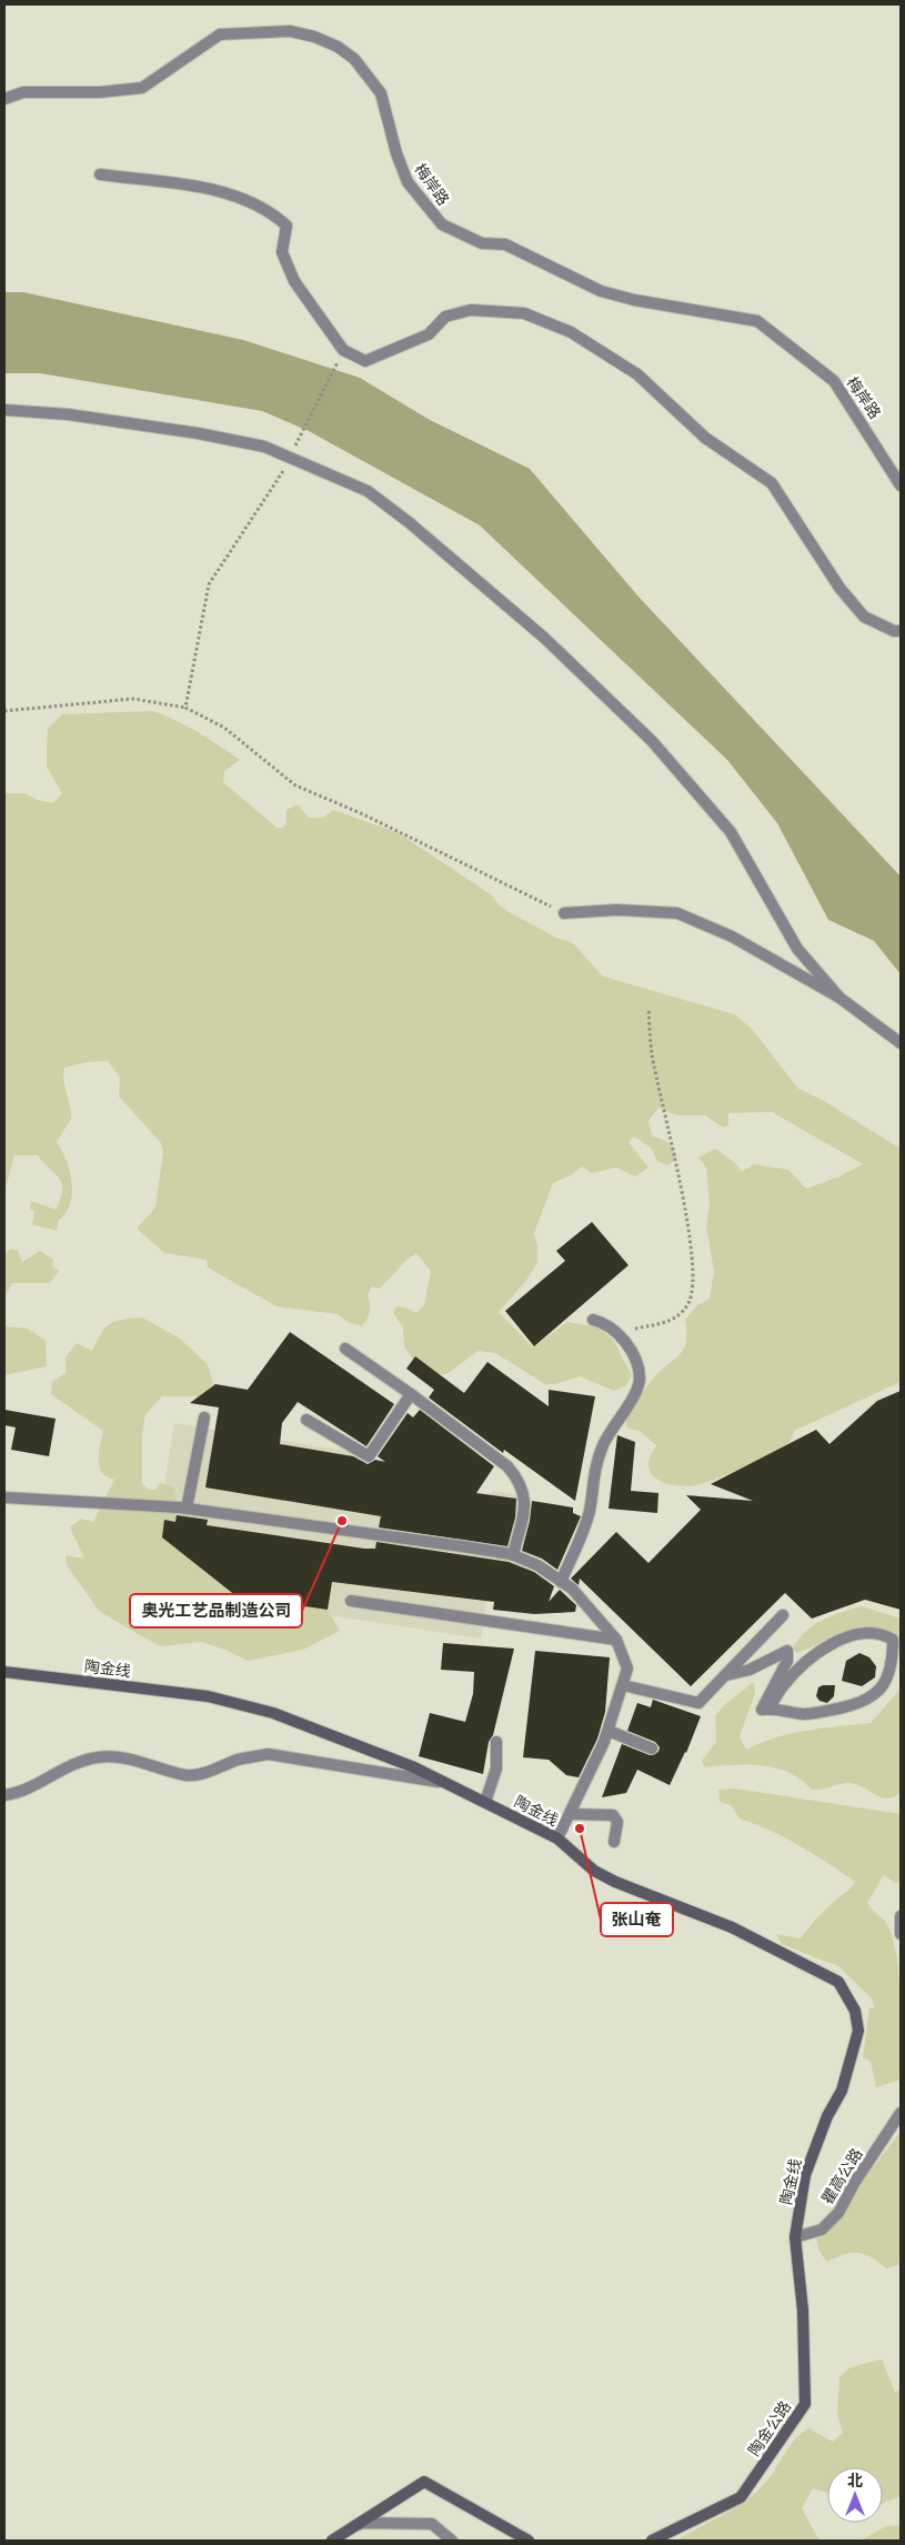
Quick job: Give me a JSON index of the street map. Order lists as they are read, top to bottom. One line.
{"streets":{"street":["梅岸路","陶金线","瞿高公路","陶金公路"]},"crossings":[["陶金线","瞿高公路"],["陶金线","陶金公路"],["瞿高公路","陶金公路"]],"places":["奥光工艺品制造公司","张山奄"],"north":"top"}
